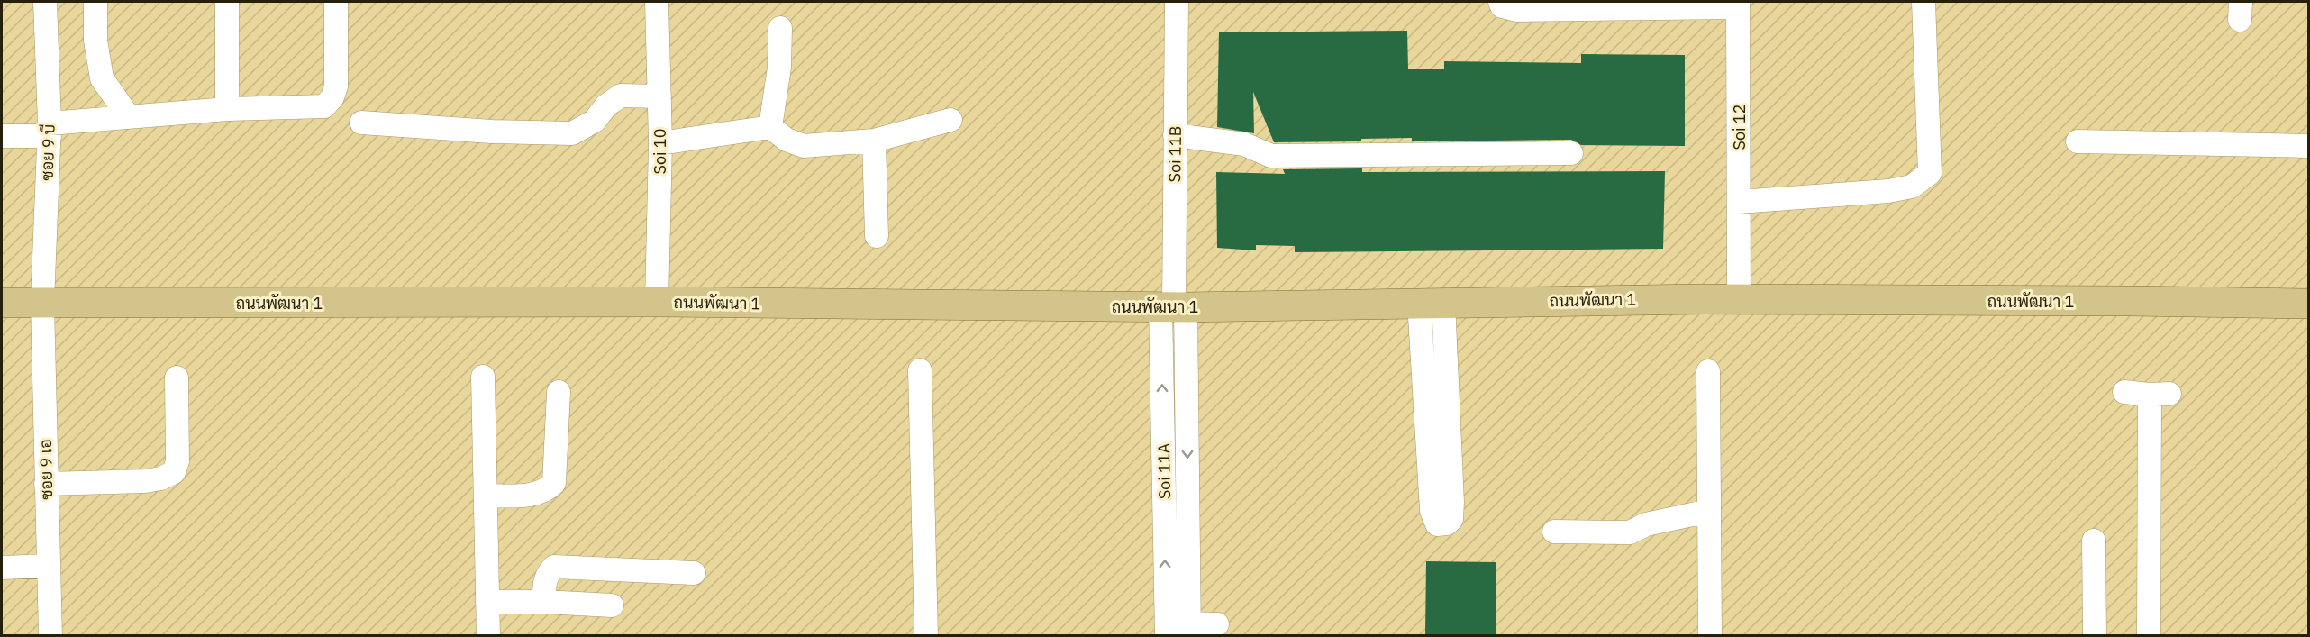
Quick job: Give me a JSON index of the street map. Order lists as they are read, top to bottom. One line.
{"streets":{"main road":["ถนนพัฒนา 1"],"street":["Soi 12","Soi 10","ซอย 9 บี","Soi 11B","ซอย 9 เอ","Soi 11A"]},"crossings":[["Soi 12","ถนนพัฒนา 1"],["Soi 10","ถนนพัฒนา 1"],["ซอย 9 บี","ถนนพัฒนา 1"],["ซอย 9 บี","ซอย 9 เอ"],["Soi 11B","ถนนพัฒนา 1"],["Soi 11B","Soi 11A"],["ถนนพัฒนา 1","ซอย 9 เอ"],["ถนนพัฒนา 1","Soi 11A"]]}
